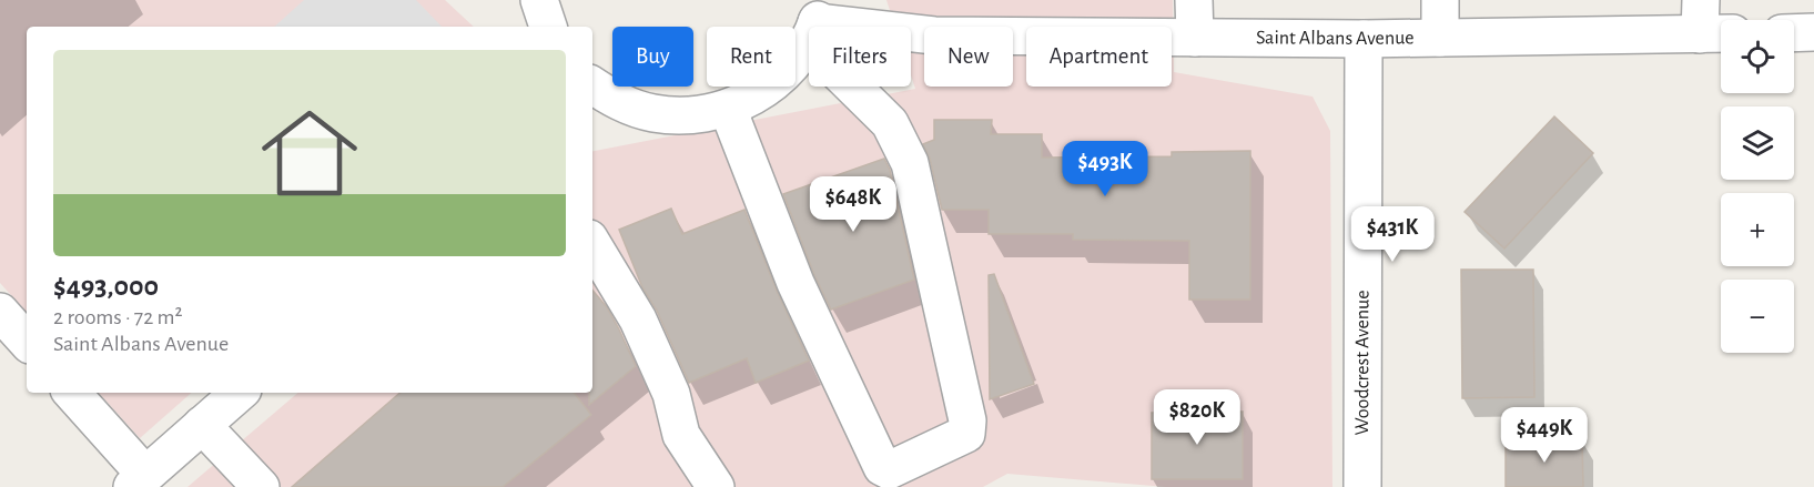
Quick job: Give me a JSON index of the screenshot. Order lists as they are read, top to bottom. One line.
{"streets":{"street":["Saint Albans Avenue","Woodcrest Avenue"]},"crossings":[["Saint Albans Avenue","Woodcrest Avenue"]],"page":{"map_buttons":["+","−"],"chip":["Buy","Rent","Filters","New","Apartment"],"list":[{"name":"$493,000","note":"2 rooms · 72 m² · Saint Albans Avenue"}],"price":["$493K","$648K","$431K","$820K","$449K"]}}
